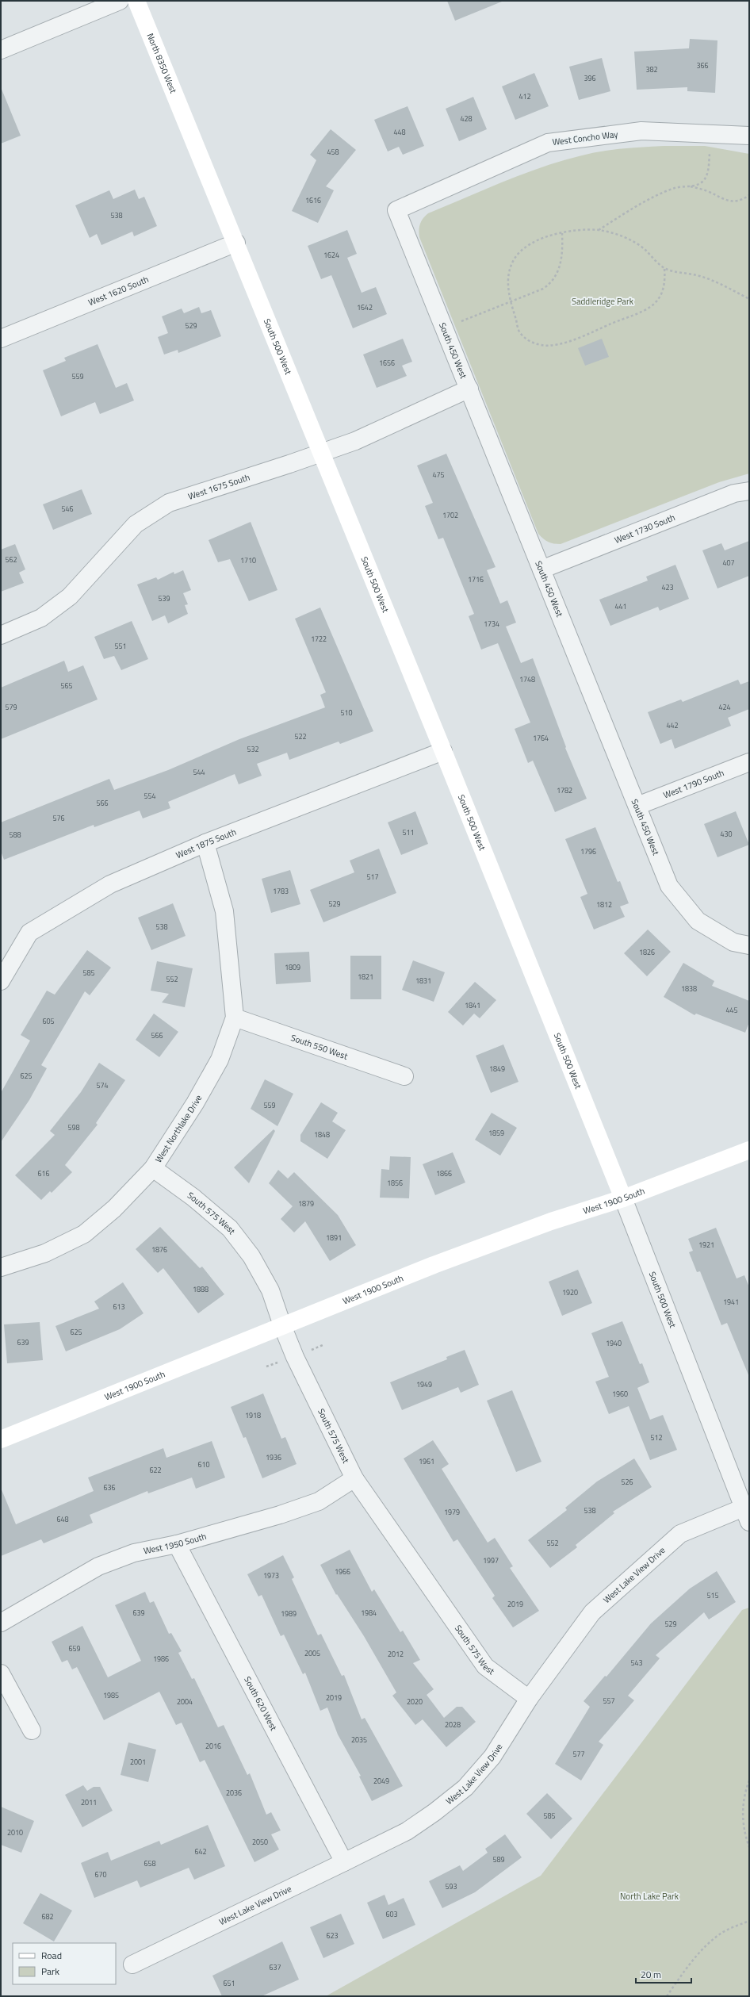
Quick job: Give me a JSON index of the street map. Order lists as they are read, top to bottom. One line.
{"streets":{"street":["North 8350 West","West Concho Way","West 1620 South","South 500 West","South 450 West","West 1675 South","West 1730 South","West 1790 South","West 1875 South","South 550 West","West Northlake Drive","West 1900 South","South 575 West","West 1950 South","West Lake View Drive","South 620 West"]},"crossings":[["North 8350 West","South 500 West"],["West Concho Way","South 450 West"],["West 1620 South","South 500 West"],["South 500 West","West 1675 South"],["South 500 West","West 1875 South"],["South 500 West","West 1900 South"],["South 500 West","West Lake View Drive"],["South 450 West","West 1675 South"],["South 450 West","West 1730 South"],["South 450 West","West 1790 South"],["West 1875 South","West Northlake Drive"],["South 550 West","West Northlake Drive"],["West Northlake Drive","South 575 West"],["West 1900 South","South 575 West"],["South 575 West","West 1950 South"],["South 575 West","West Lake View Drive"],["West 1950 South","South 620 West"],["West Lake View Drive","South 620 West"]],"parks":["Saddleridge Park","North Lake Park"],"house_numbers":["366","382","396","412","428","448","458","1616","538","1624","1642","529","1656","559","475","546","1702","562","1710","407","1716","423","539","441","1734","1722","551","1748","565","579","424","510","442","522","1764","532","544","1782","554","566","576","511","430","588","1796","517","1783","529","1812","538","1826","1809","585","1821","552","1831","1838","1841","445","605","566","1849","625","574","559","598","1859","1848","616","1866","1856","1879","1891","1921","1876","1888","1920","1941","613","625","639","1940","1949","1960","1918","512","1936","1961","610","622","526","636","538","1979","648","552","1997","1966","1973","515","2019","639","1984","1989","529","659","2005","2012","1986","543","1985","2019","557","2004","2020","2028","2035","2016","577","2001","2049","2036","2011","585","2010","2050","642","589","658","670","593","603","682","623","637","651"],"legend":["Road","Park"],"scale_bar":"20 m"}
